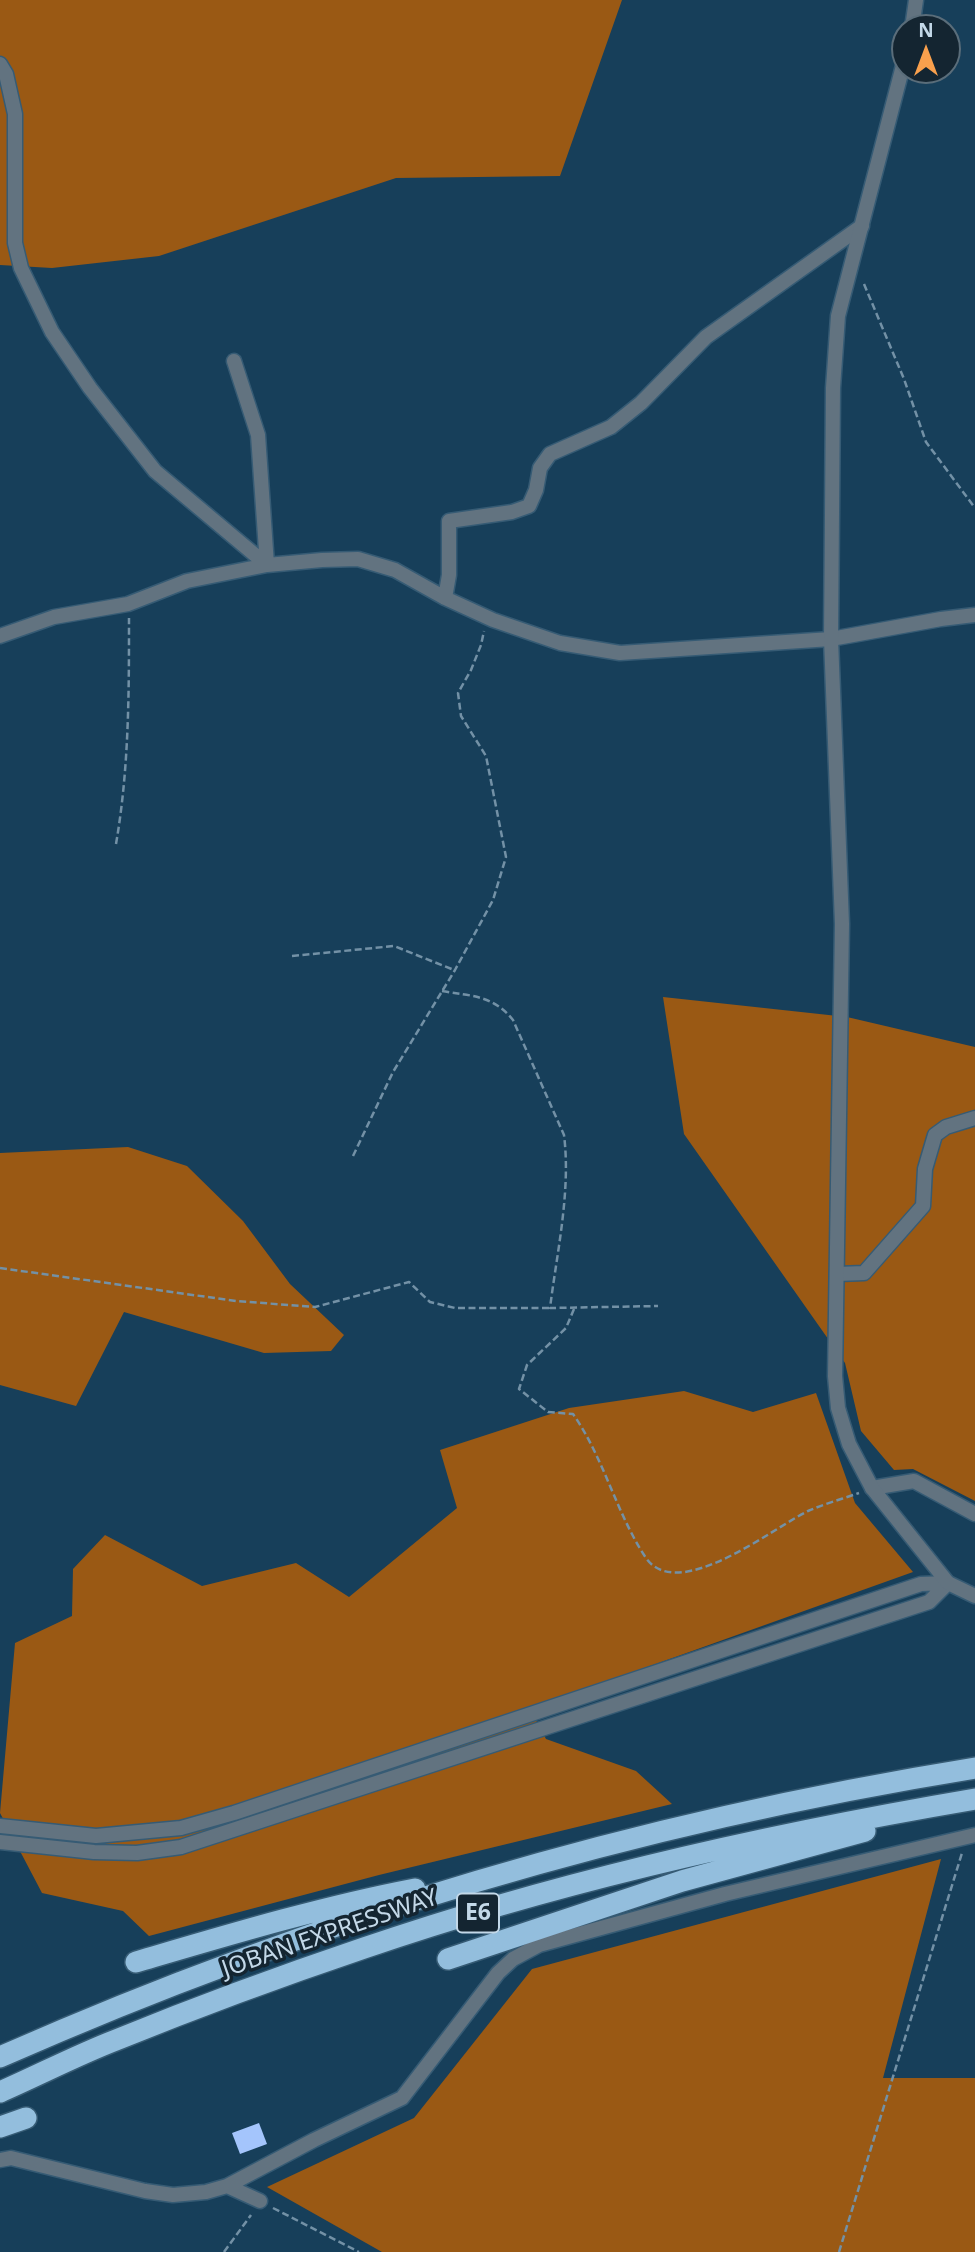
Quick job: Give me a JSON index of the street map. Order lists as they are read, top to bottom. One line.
{"streets":{"highway":["E6","JOBAN EXPRESSWAY"]},"north":"top"}
